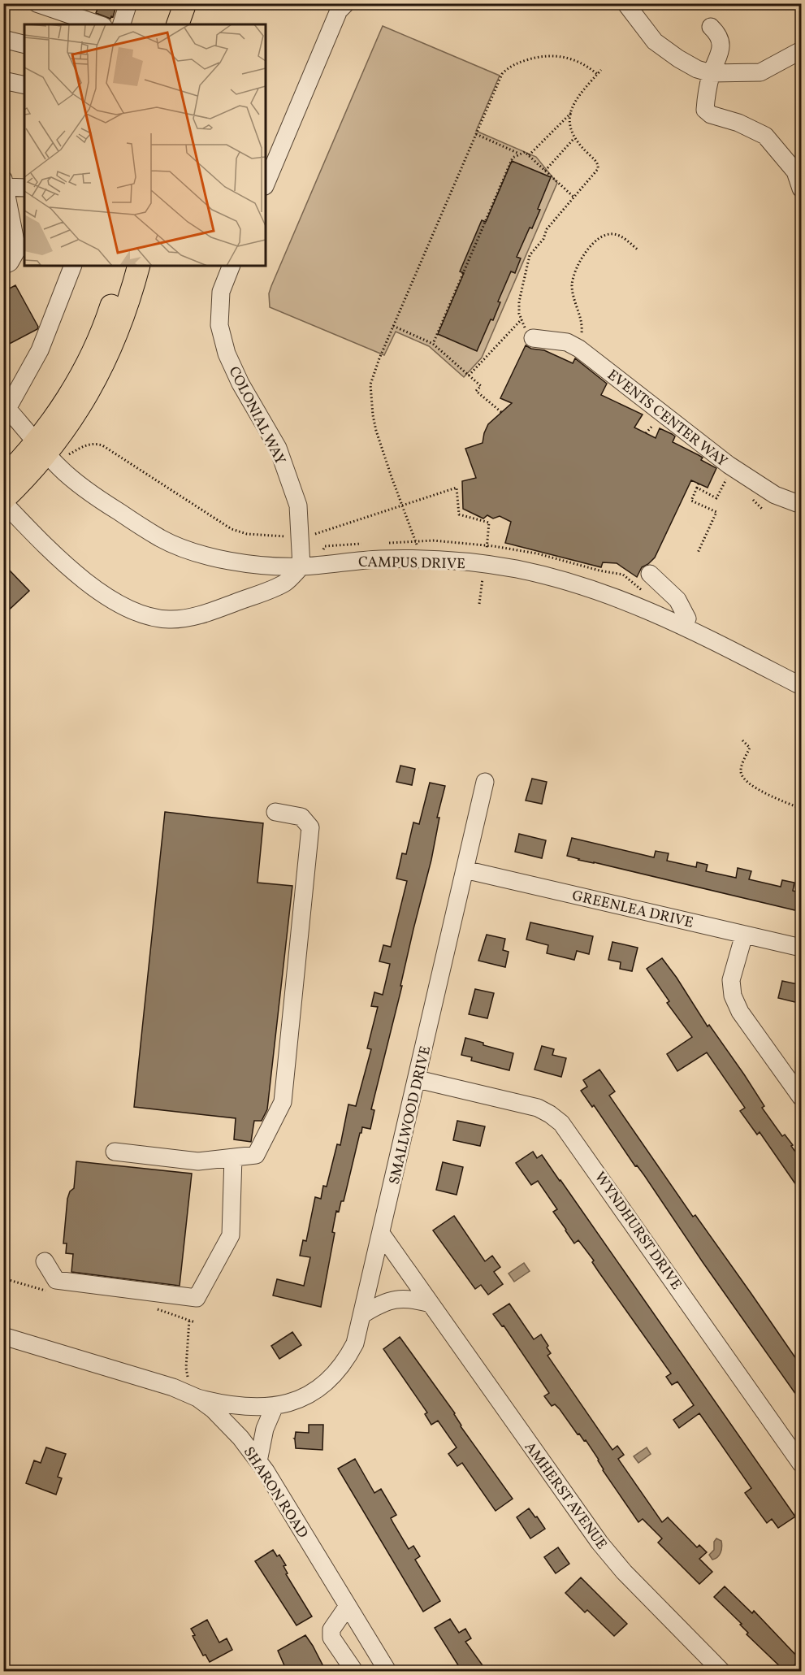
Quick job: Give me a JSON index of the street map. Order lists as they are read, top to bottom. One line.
{"streets":{"street":["COLONIAL WAY","EVENTS CENTER WAY","CAMPUS DRIVE","GREENLEA DRIVE","SMALLWOOD DRIVE","WYNDHURST DRIVE","SHARON ROAD","AMHERST AVENUE"]},"crossings":[["COLONIAL WAY","CAMPUS DRIVE"],["GREENLEA DRIVE","SMALLWOOD DRIVE"],["SMALLWOOD DRIVE","WYNDHURST DRIVE"],["SMALLWOOD DRIVE","SHARON ROAD"],["SMALLWOOD DRIVE","AMHERST AVENUE"]]}
